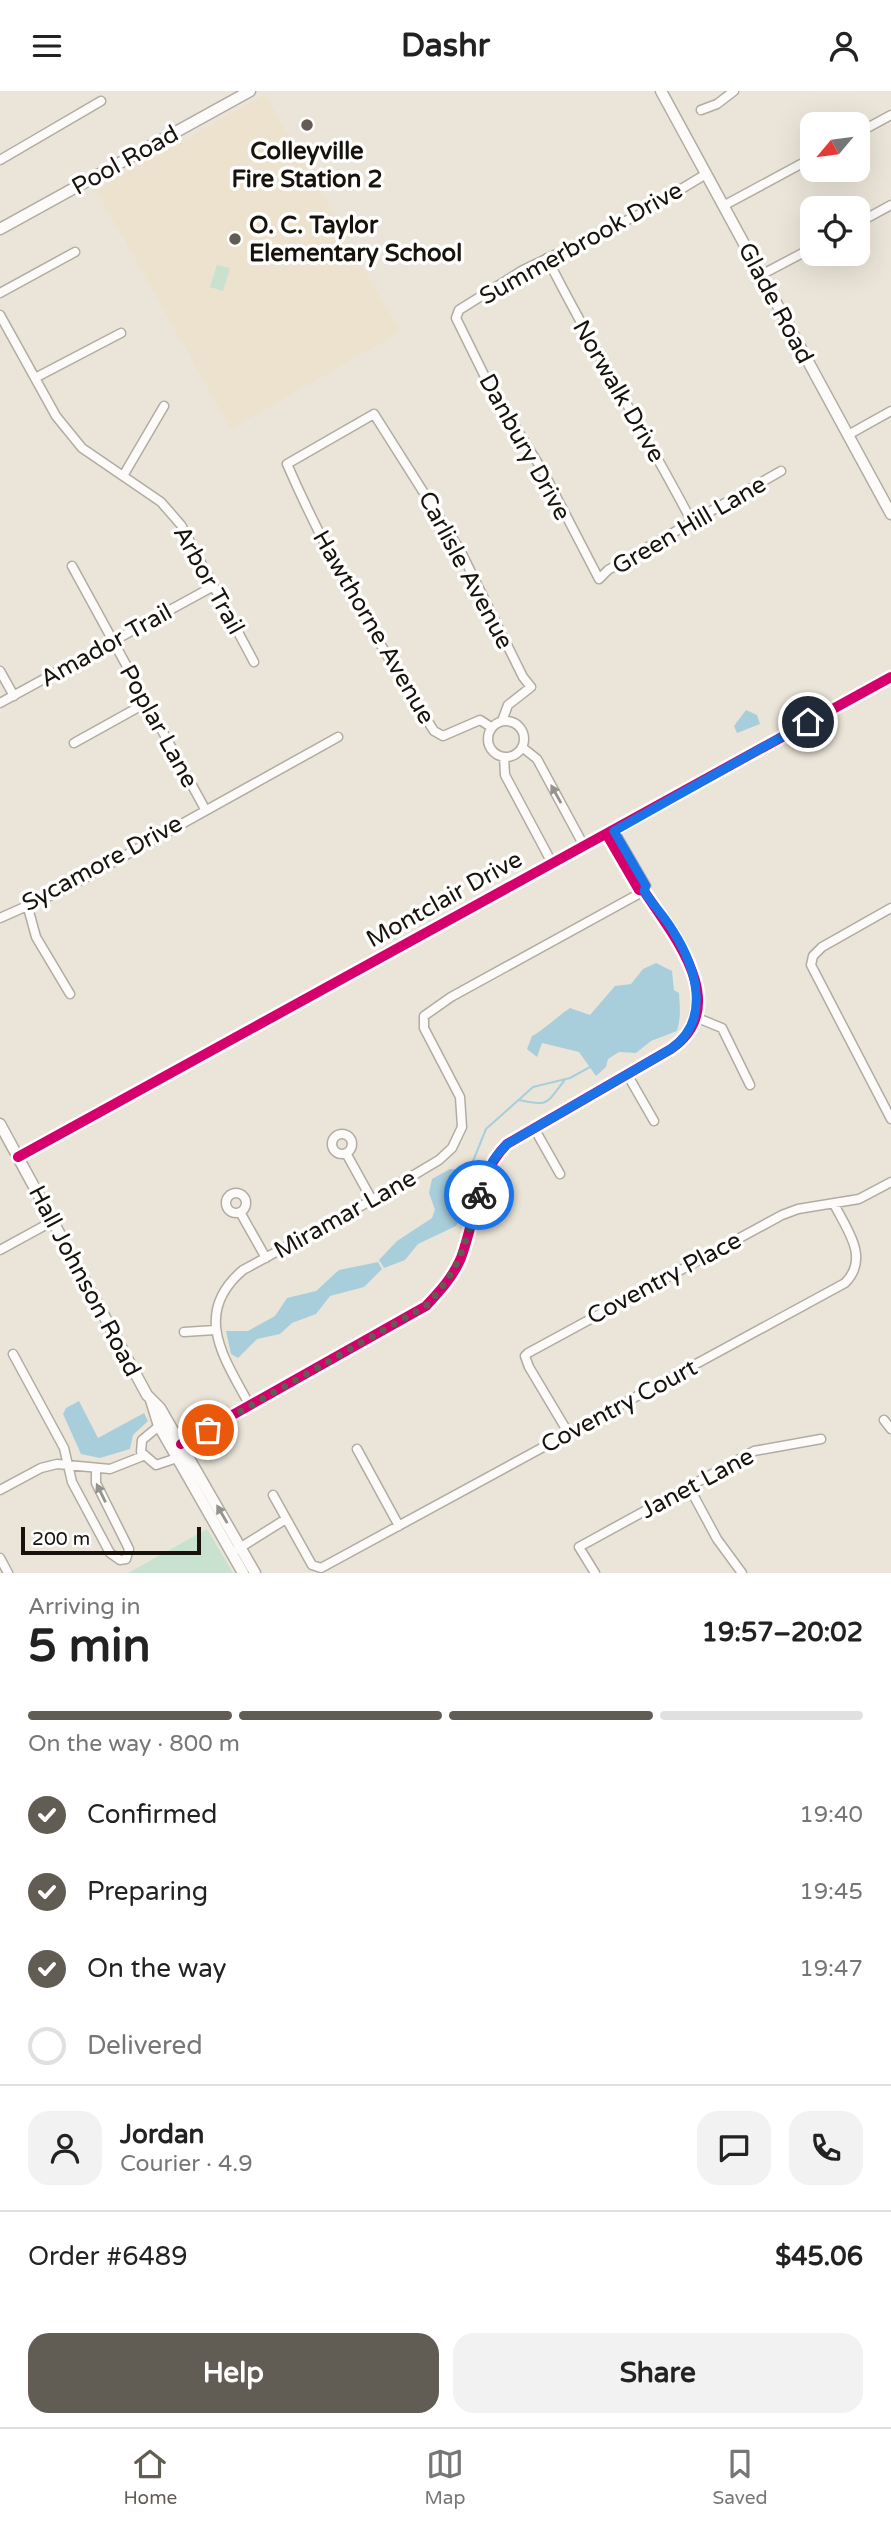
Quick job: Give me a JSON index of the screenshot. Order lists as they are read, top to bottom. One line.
{"streets":{"main road":["Pool Road","Glade Road","Hall Johnson Road"],"street":["Summerbrook Drive","Norwalk Drive","Danbury Drive","Green Hill Lane","Carlisle Avenue","Arbor Trail","Hawthorne Avenue","Amador Trail","Poplar Lane","Sycamore Drive","Montclair Drive","Miramar Lane","Coventry Place","Coventry Court","Janet Lane"]},"crossings":[["Summerbrook Drive","Glade Road"],["Summerbrook Drive","Norwalk Drive"],["Summerbrook Drive","Danbury Drive"],["Norwalk Drive","Green Hill Lane"],["Danbury Drive","Green Hill Lane"],["Carlisle Avenue","Hawthorne Avenue"],["Arbor Trail","Amador Trail"],["Amador Trail","Poplar Lane"],["Poplar Lane","Sycamore Drive"],["Montclair Drive","Hall Johnson Road"],["Coventry Place","Coventry Court"]],"places":["Colleyville Fire Station 2","O. C. Taylor Elementary School"],"scale_bar":"200 m","north":"bottom left","page":{"header":"Dashr","scale":"200 m","heading":["5 min","Arriving in","19:57–20:02"],"panel":["Jordan","Courier · 4.9","Order #6489","$45.06"],"bar":"On the way · 800 m","list":[["Confirmed","19:40"],["Preparing","19:45"],["On the way","19:47"],"Delivered"],"buttons":["Help","Share"],"tabs":["Home","Map","Saved"]}}
